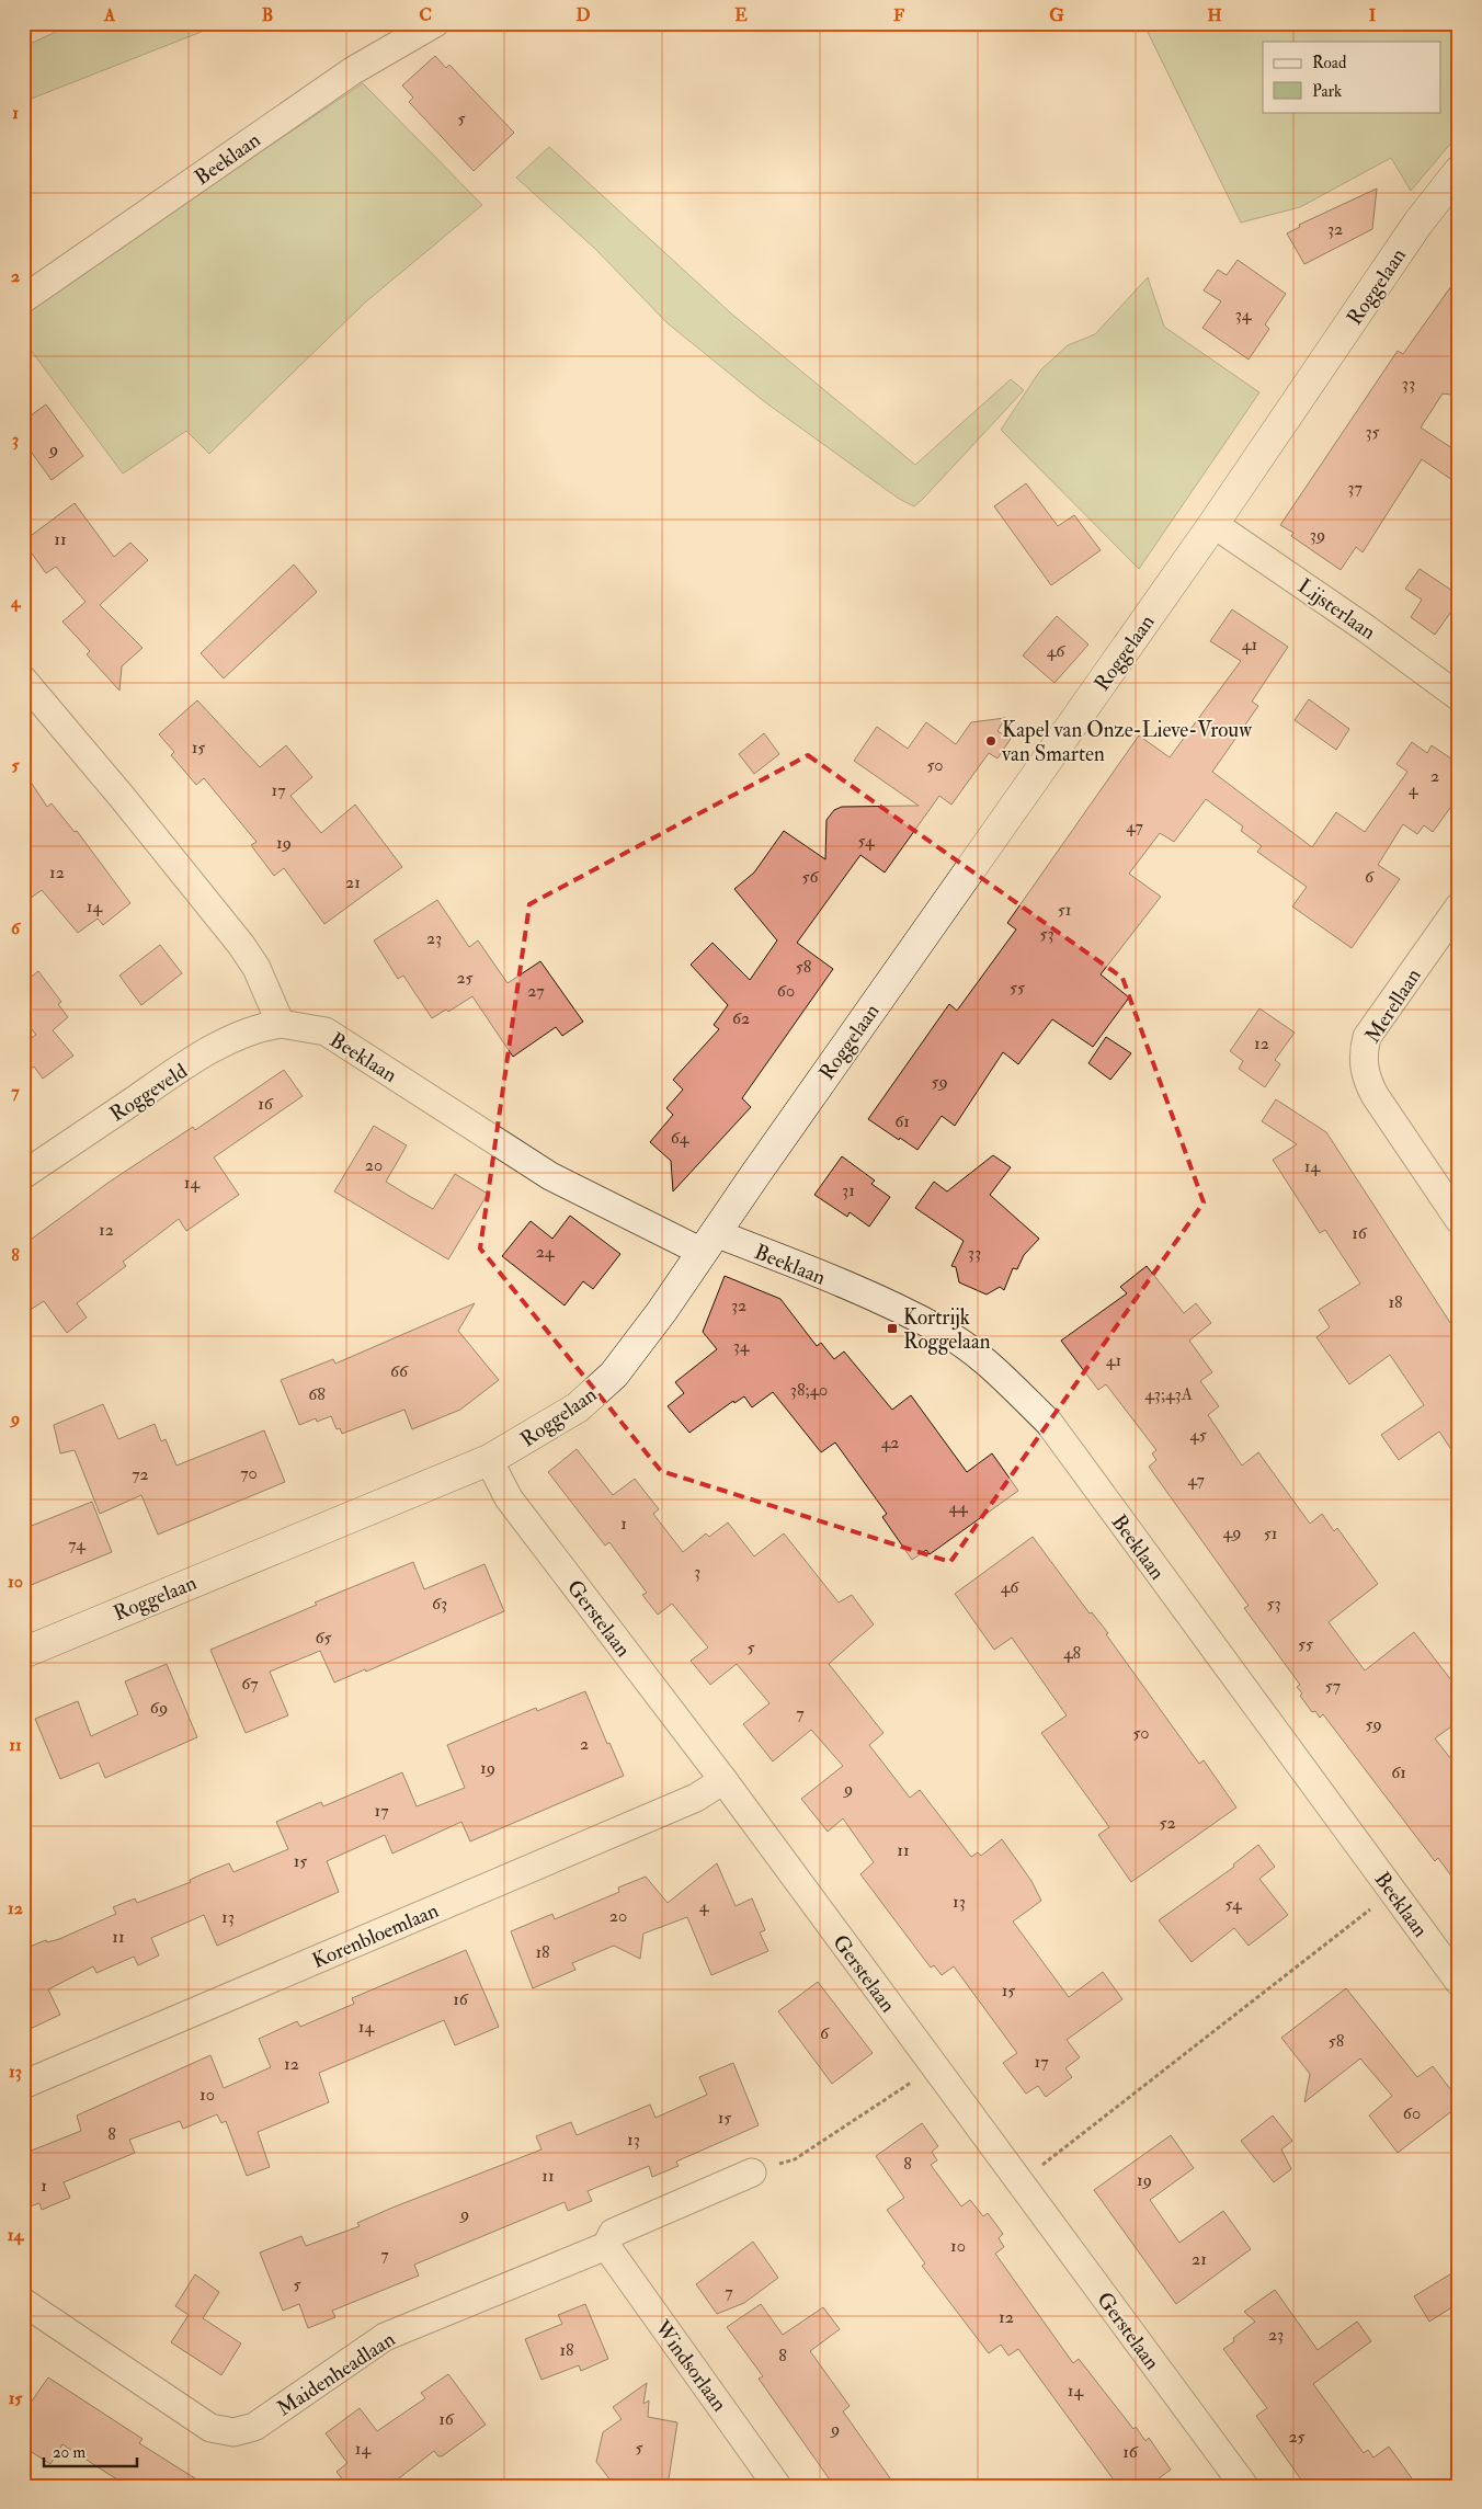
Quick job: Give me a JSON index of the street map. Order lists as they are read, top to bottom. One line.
{"streets":{"street":["Beeklaan","Roggelaan","Lijsterlaan","Merellaan","Roggeveld","Gerstelaan","Korenbloemlaan","Windsorlaan","Maidenheadlaan"]},"crossings":[["Beeklaan","Roggelaan"],["Beeklaan","Roggeveld"],["Roggelaan","Lijsterlaan"],["Roggelaan","Gerstelaan"],["Gerstelaan","Korenbloemlaan"],["Windsorlaan","Maidenheadlaan"]],"places":{"other":["Kapel van Onze-Lieve-Vrouw van Smarten"],"transit":["Kortrijk Roggelaan"]},"house_numbers":["5","32","34","33","35","9","37","39","11","41","46","15","50","2","4","17","47","54","19","12","56","6","21","14","51","53","23","58","25","55","27","60","62","12","59","16","61","64","20","14","14","31","12","16","24","33","18","32","34","41","66","38;40","68","43;43A","45","42","70","72","47","44","1","49","51","74","3","46","63","53","65","55","5","48","67","57","69","7","59","50","2","19","61","9","17","52","11","15","13","54","4","20","13","11","18","15","16","14","6","58","17","12","10","60","15","8","13","8","11","19","1","9","10","7","21","5","7","12","23","18","8","14","16","9","25","5","14","16"],"legend":["Road","Park"],"scale_bar":"20 m","grid":{"columns":["A","B","C","D","E","F","G","H","I"],"rows":["1","2","3","4","5","6","7","8","9","10","11","12","13","14","15"]}}
